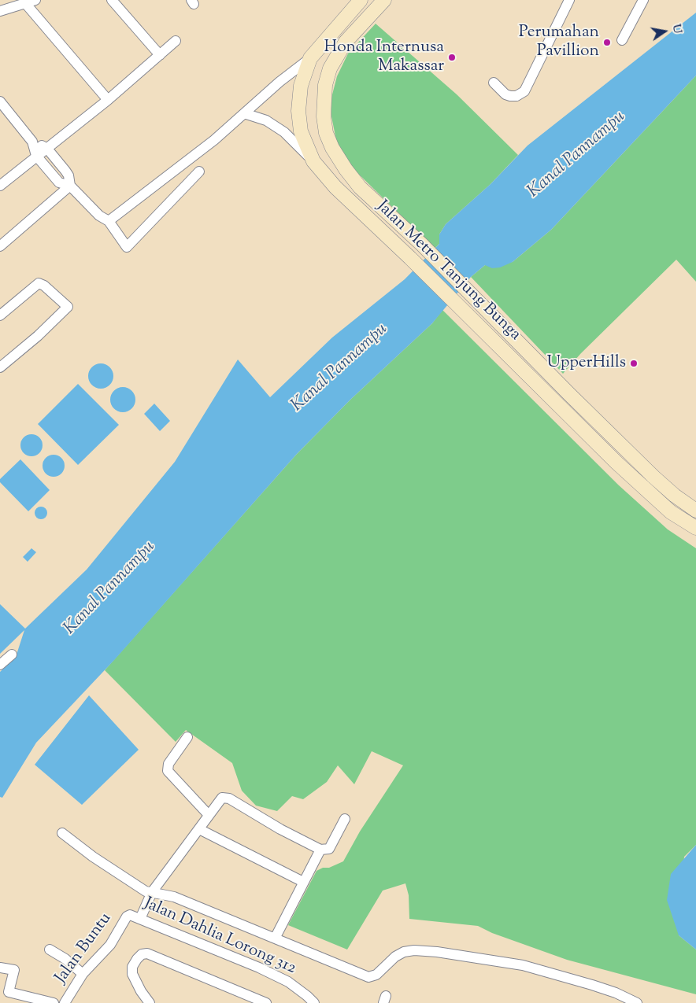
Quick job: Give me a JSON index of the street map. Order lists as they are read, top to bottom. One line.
{"streets":{"main road":["Jalan Metro Tanjung Bunga"],"street":["Jalan Dahlia Lorong 312","Jalan Buntu"]},"crossings":[["Jalan Dahlia Lorong 312","Jalan Buntu"]],"water":["Kanal Pannampu"],"places":["Perumahan Pavillion","Honda Internusa Makassar","UpperHills"],"north":"right"}
